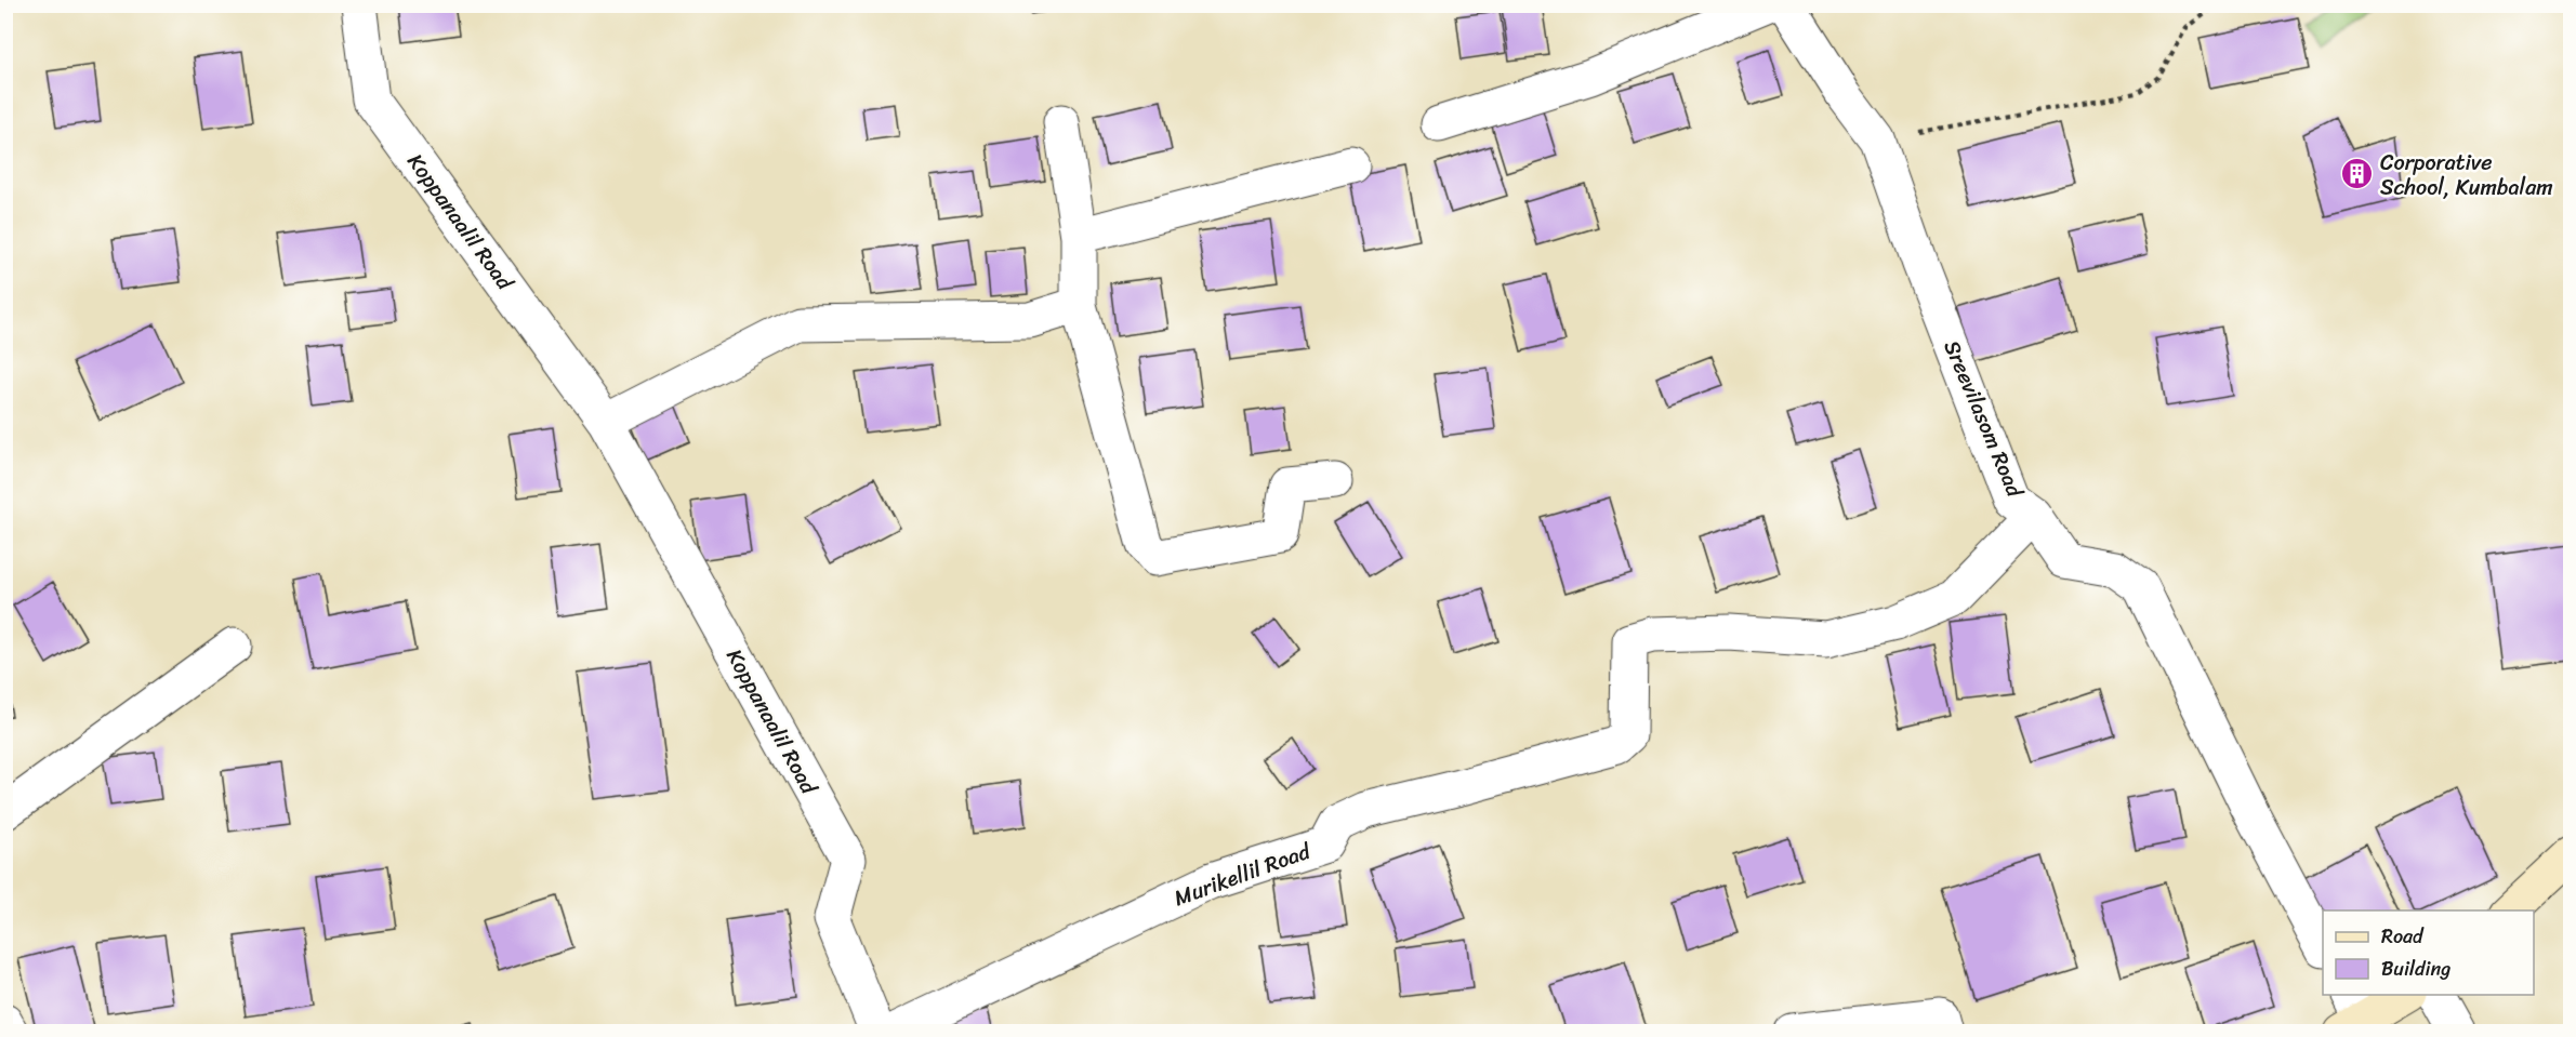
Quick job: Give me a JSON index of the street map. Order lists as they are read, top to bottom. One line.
{"streets":{"street":["Koppanaalil Road","Sreevilasom Road","Murikellil Road"]},"crossings":[["Sreevilasom Road","Murikellil Road"]],"places":{"building":["Corporative School, Kumbalam"]},"legend":["Road","Building"]}
